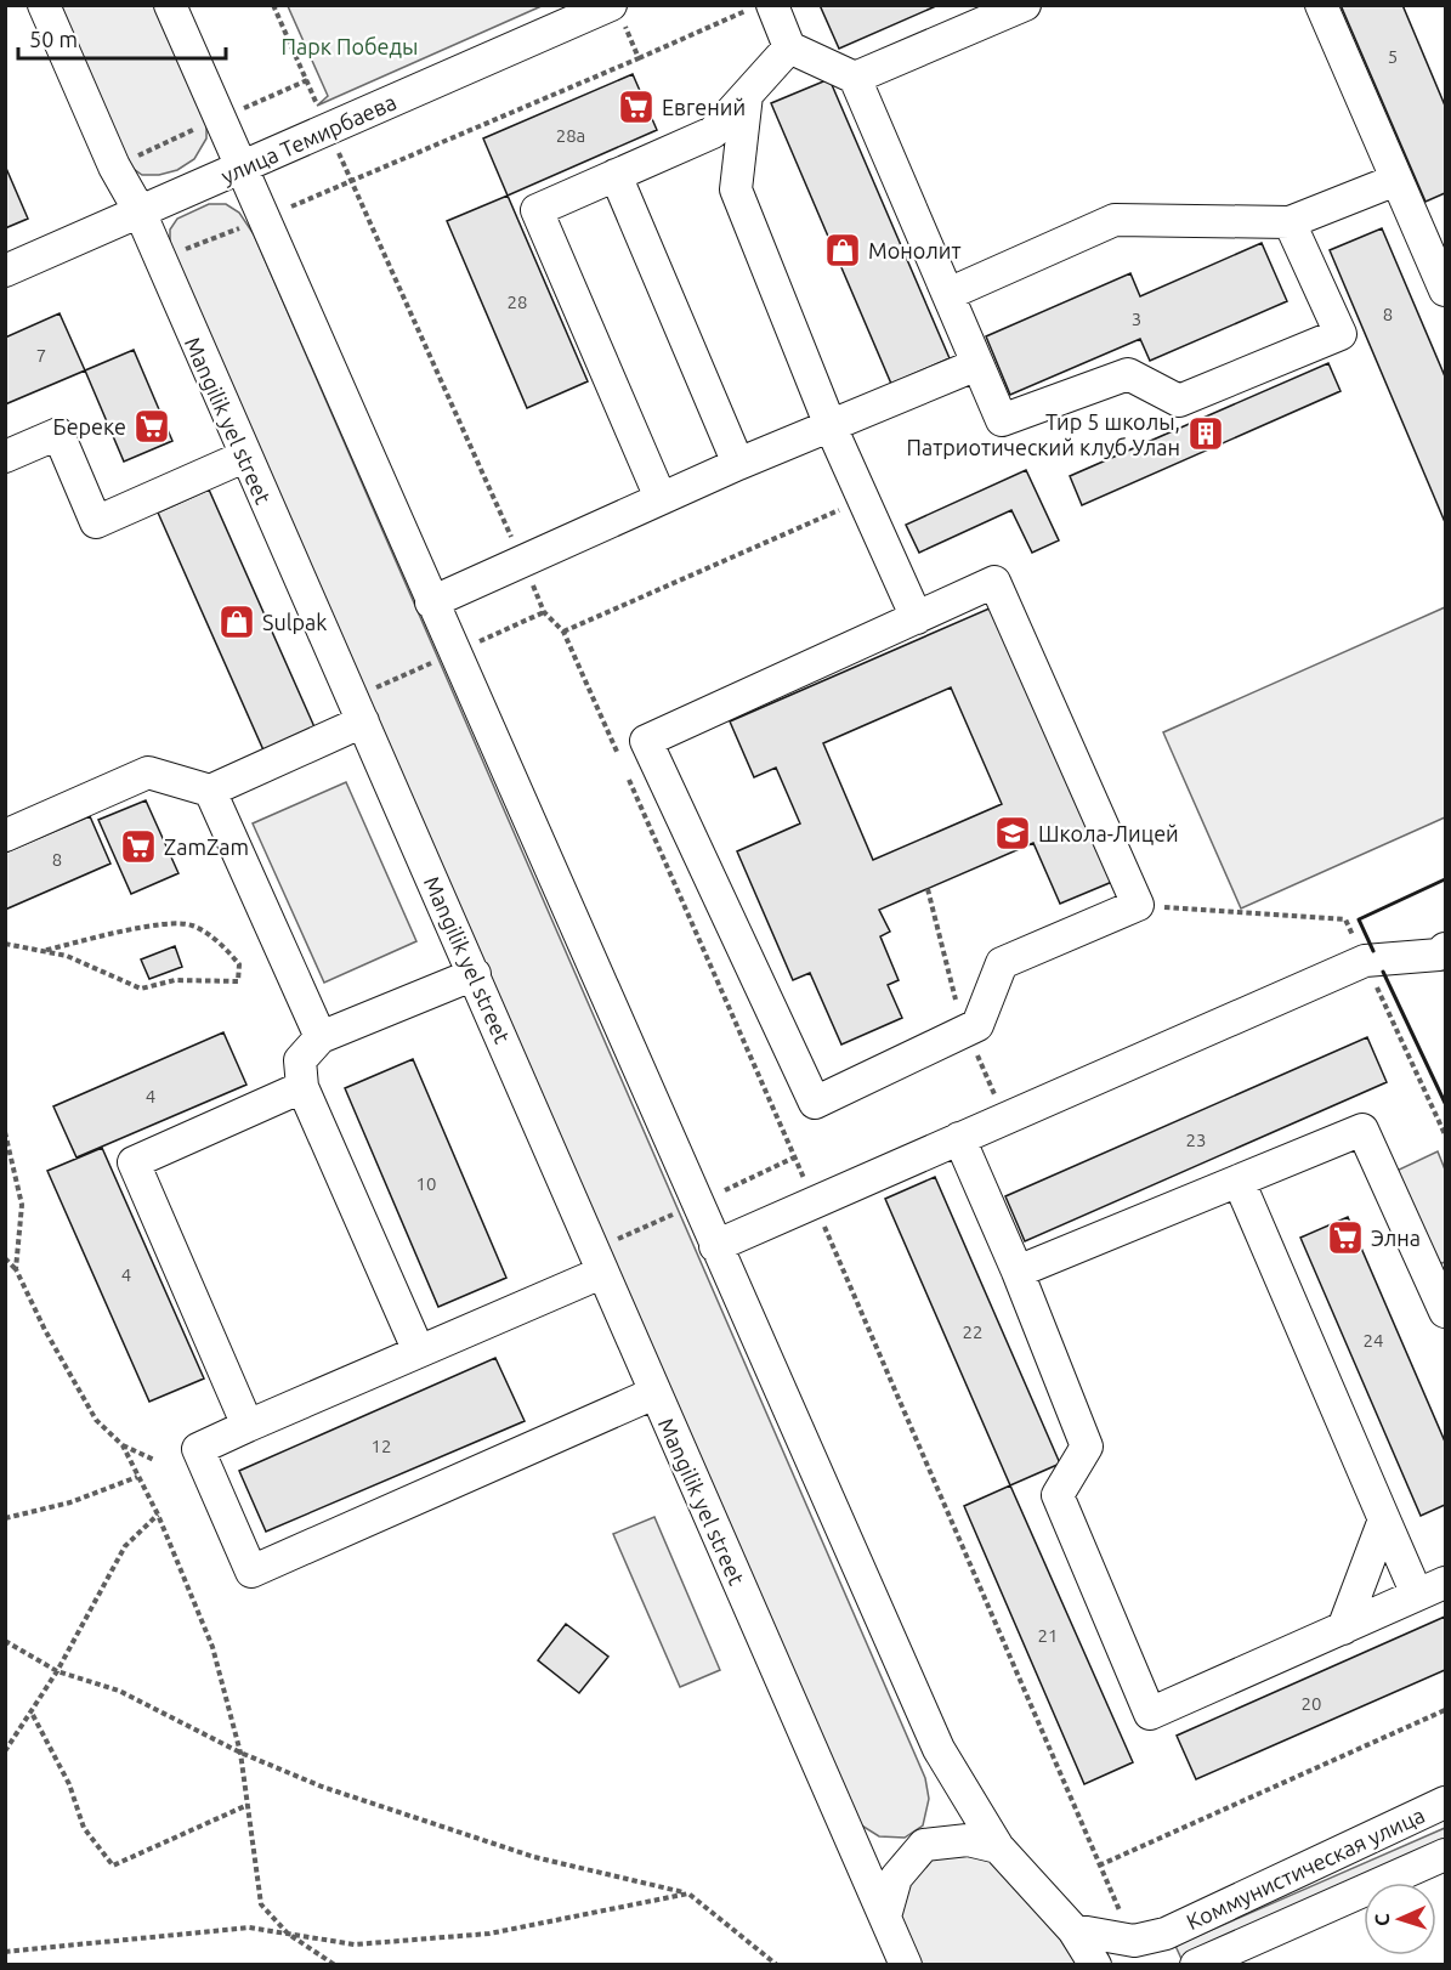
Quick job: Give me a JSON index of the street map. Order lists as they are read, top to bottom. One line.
{"streets":{"street":["улица Темирбаева","Mangilik yel street","Коммунистическая улица"]},"crossings":[["улица Темирбаева","Mangilik yel street"]],"parks":["Парк Победы"],"places":{"supermarket":["Евгений","Береке","ZamZam","Элна"],"shop":["Монолит","Sulpak"],"building":["Тир 5 школы, Патриотический клуб Улан"],"school or university":["Школа-Лицей"]},"house_numbers":["5","28а","28","8","3","7","8","4","23","10","4","22","24","12","21","20"],"scale_bar":"50 m","north":"left"}
